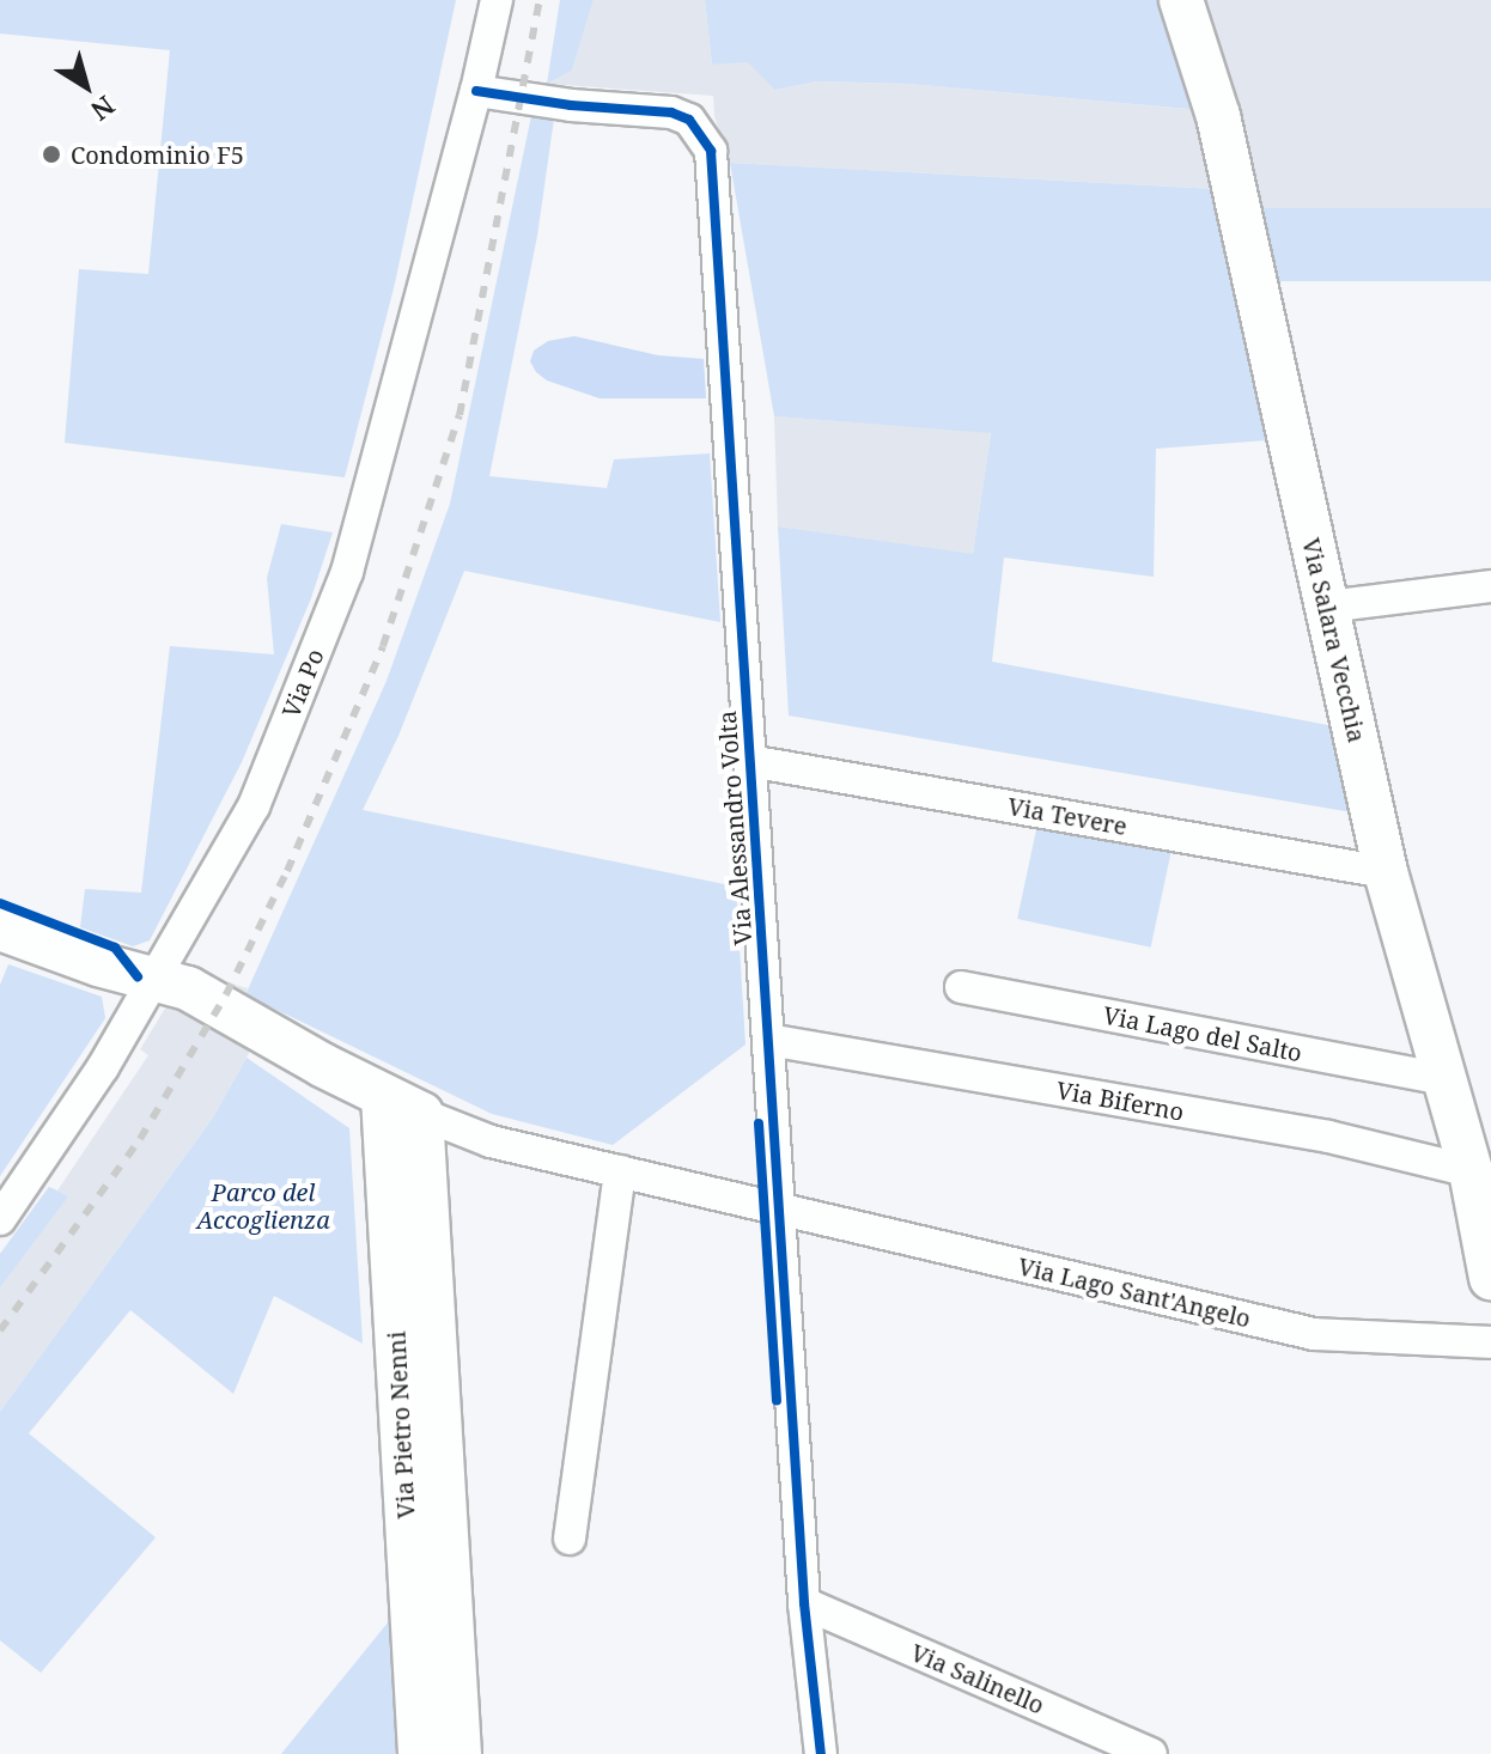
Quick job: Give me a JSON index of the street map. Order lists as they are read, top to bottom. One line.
{"streets":{"street":["Via Salara Vecchia","Via Po","Via Tevere","Via Alessandro Volta","Via Lago del Salto","Via Biferno","Via Lago Sant'Angelo","Via Pietro Nenni","Via Salinello"]},"crossings":[["Via Salara Vecchia","Via Tevere"],["Via Salara Vecchia","Via Lago del Salto"],["Via Salara Vecchia","Via Biferno"],["Via Po","Via Alessandro Volta"],["Via Tevere","Via Alessandro Volta"],["Via Alessandro Volta","Via Biferno"],["Via Alessandro Volta","Via Lago Sant'Angelo"],["Via Alessandro Volta","Via Salinello"]],"parks":["Parco del Accoglienza"],"places":["Condominio F5"],"north":"bottom right"}
